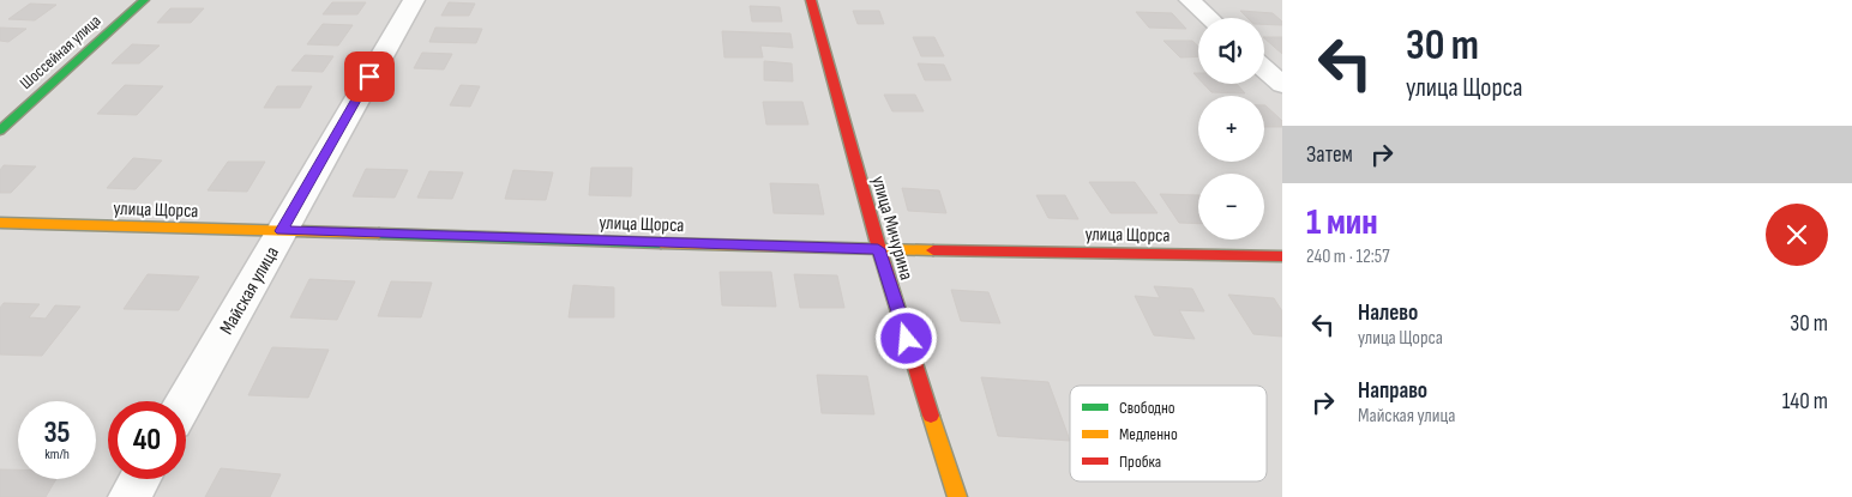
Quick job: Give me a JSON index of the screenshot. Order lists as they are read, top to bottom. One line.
{"streets":{"street":["Шоссейная улица","улица Щорса","улица Мичурина","Майская улица"]},"crossings":[["улица Щорса","улица Мичурина"],["улица Щорса","Майская улица"]],"legend":["Свободно","Медленно","Пробка"],"page":{"turn":["30 m","улица Щорса"],"map_buttons":["+","−"],"then":"Затем","heading":["1 мин","240 m · 12:57"],"list":[{"name":"Налево","note":"улица Щорса","value":"30 m"},{"name":"Направо","note":"Майская улица","value":"140 m"}],"speed":"35 km/h","limit":"40"}}
